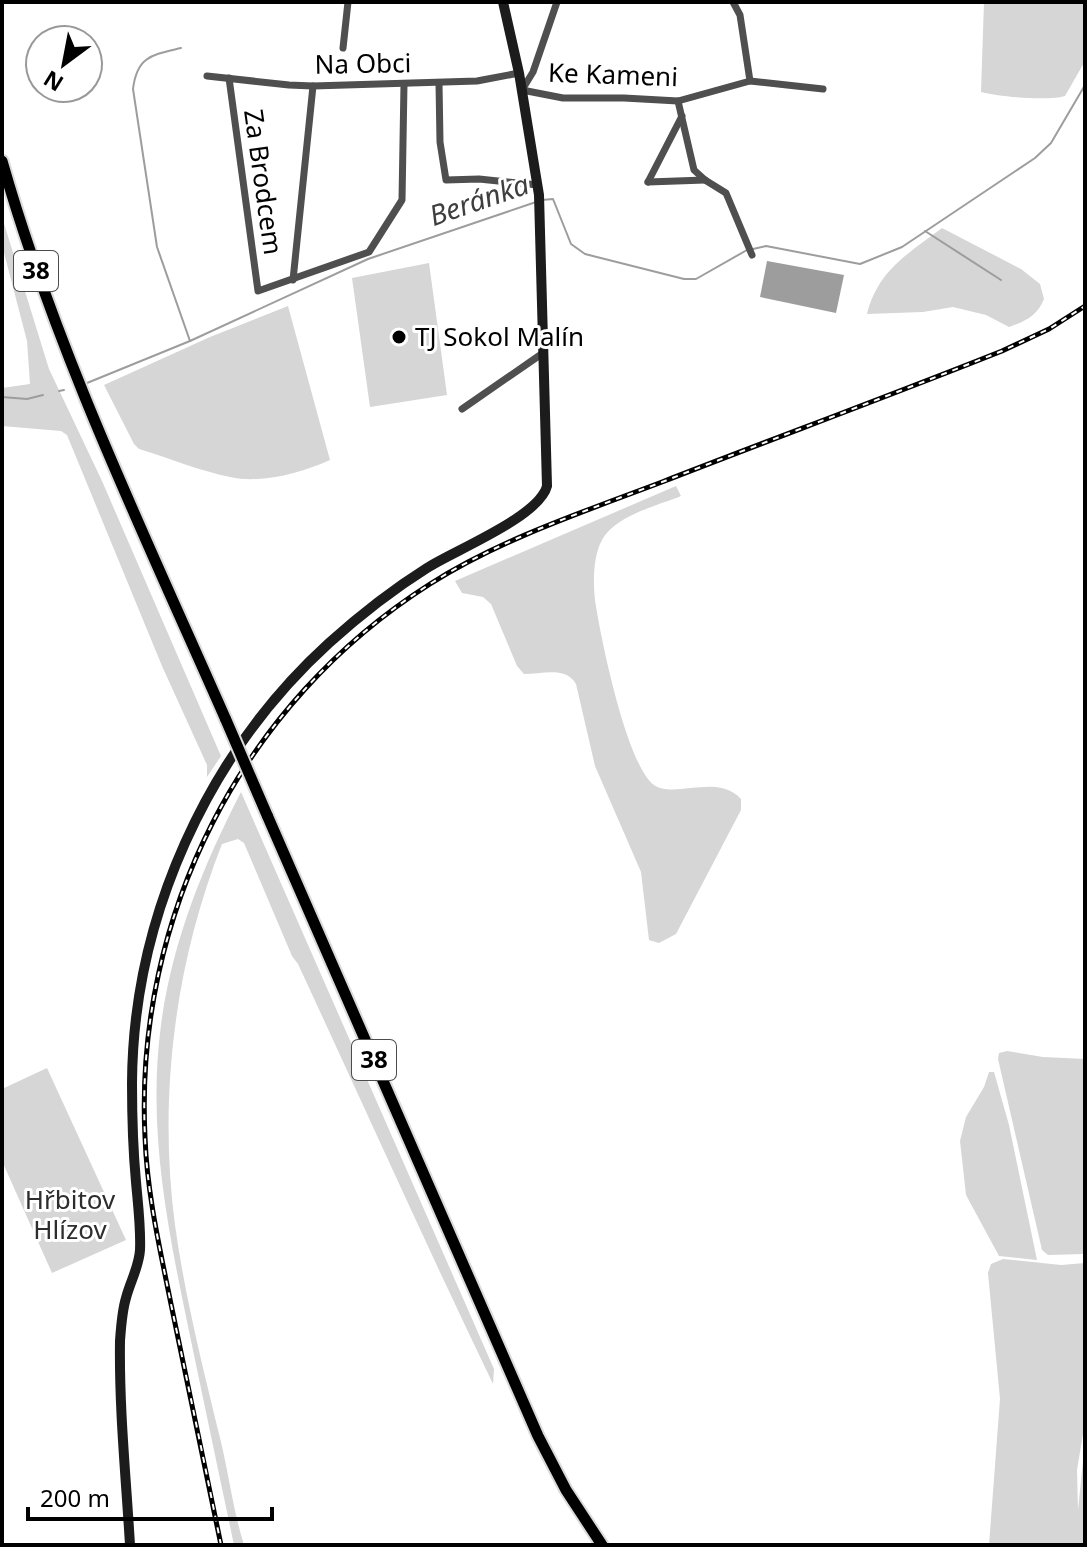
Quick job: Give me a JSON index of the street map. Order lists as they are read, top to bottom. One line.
{"streets":{"main road":["38"],"street":["Na Obci","Ke Kameni","Za Brodcem"]},"crossings":[["Na Obci","Za Brodcem"]],"water":["Beránka"],"parks":["Hřbitov Hlízov"],"places":["TJ Sokol Malín"],"scale_bar":"200 m","north":"bottom left"}
